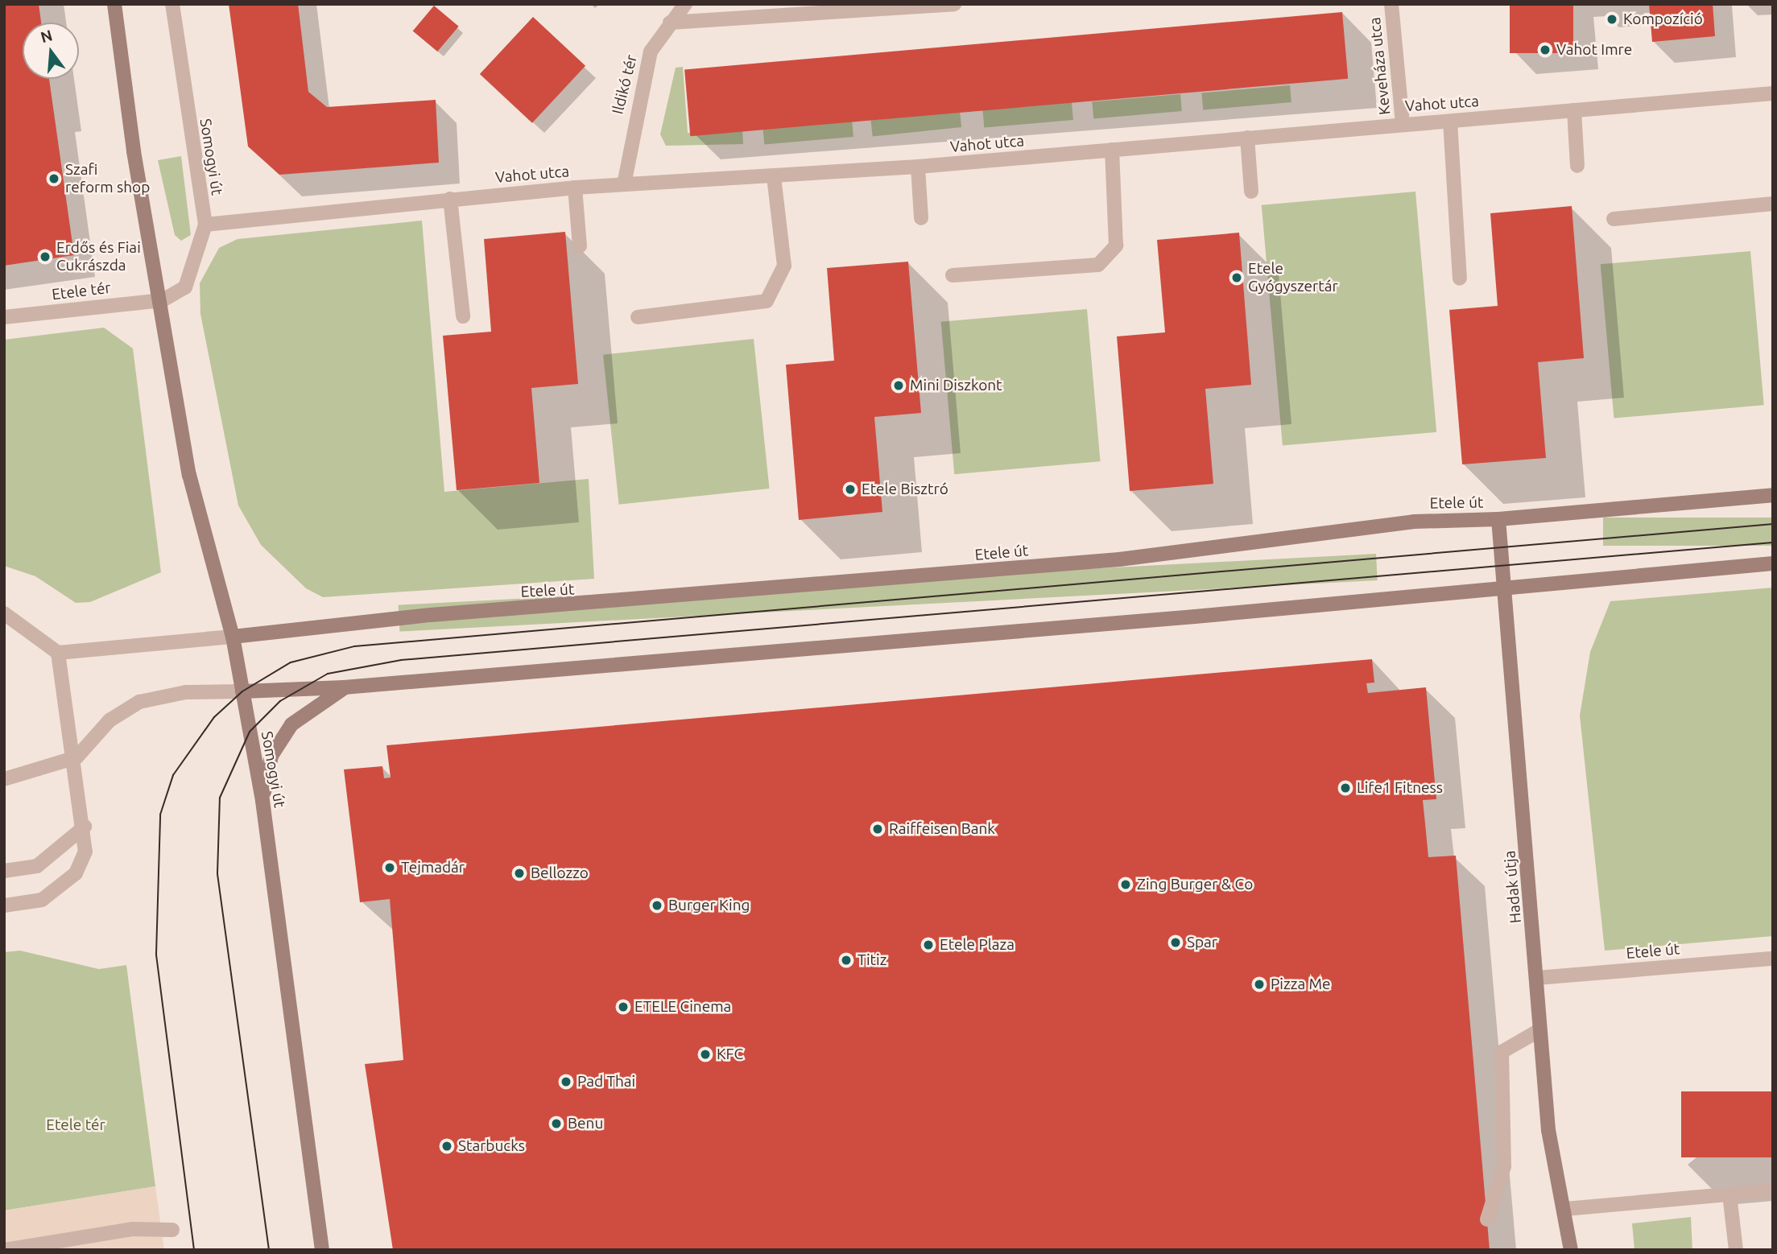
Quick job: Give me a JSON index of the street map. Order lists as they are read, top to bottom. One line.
{"streets":{"main road":["Somogyi út","Etele út","Hadak útja"],"street":["Keveháza utca","Ildikó tér","Vahot utca","Etele tér"]},"crossings":[["Keveháza utca","Vahot utca"],["Ildikó tér","Vahot utca"],["Vahot utca","Somogyi út"],["Somogyi út","Etele tér"],["Somogyi út","Etele út"],["Etele út","Hadak útja"]],"parks":["Etele tér"],"places":["Kompozíció","Vahot Imre","Szafi reform shop","Erdős és Fiai Cukrászda","Etele Gyógyszertár","Mini Diszkont","Etele Bisztró","Life1 Fitness","Raiffeisen Bank","Tejmadár","Bellozzo","Zing Burger & Co","Burger King","Spar","Etele Plaza","Titiz","Pizza Me","ETELE Cinema","KFC","Pad Thai","Benu","Starbucks"],"north":"top"}
